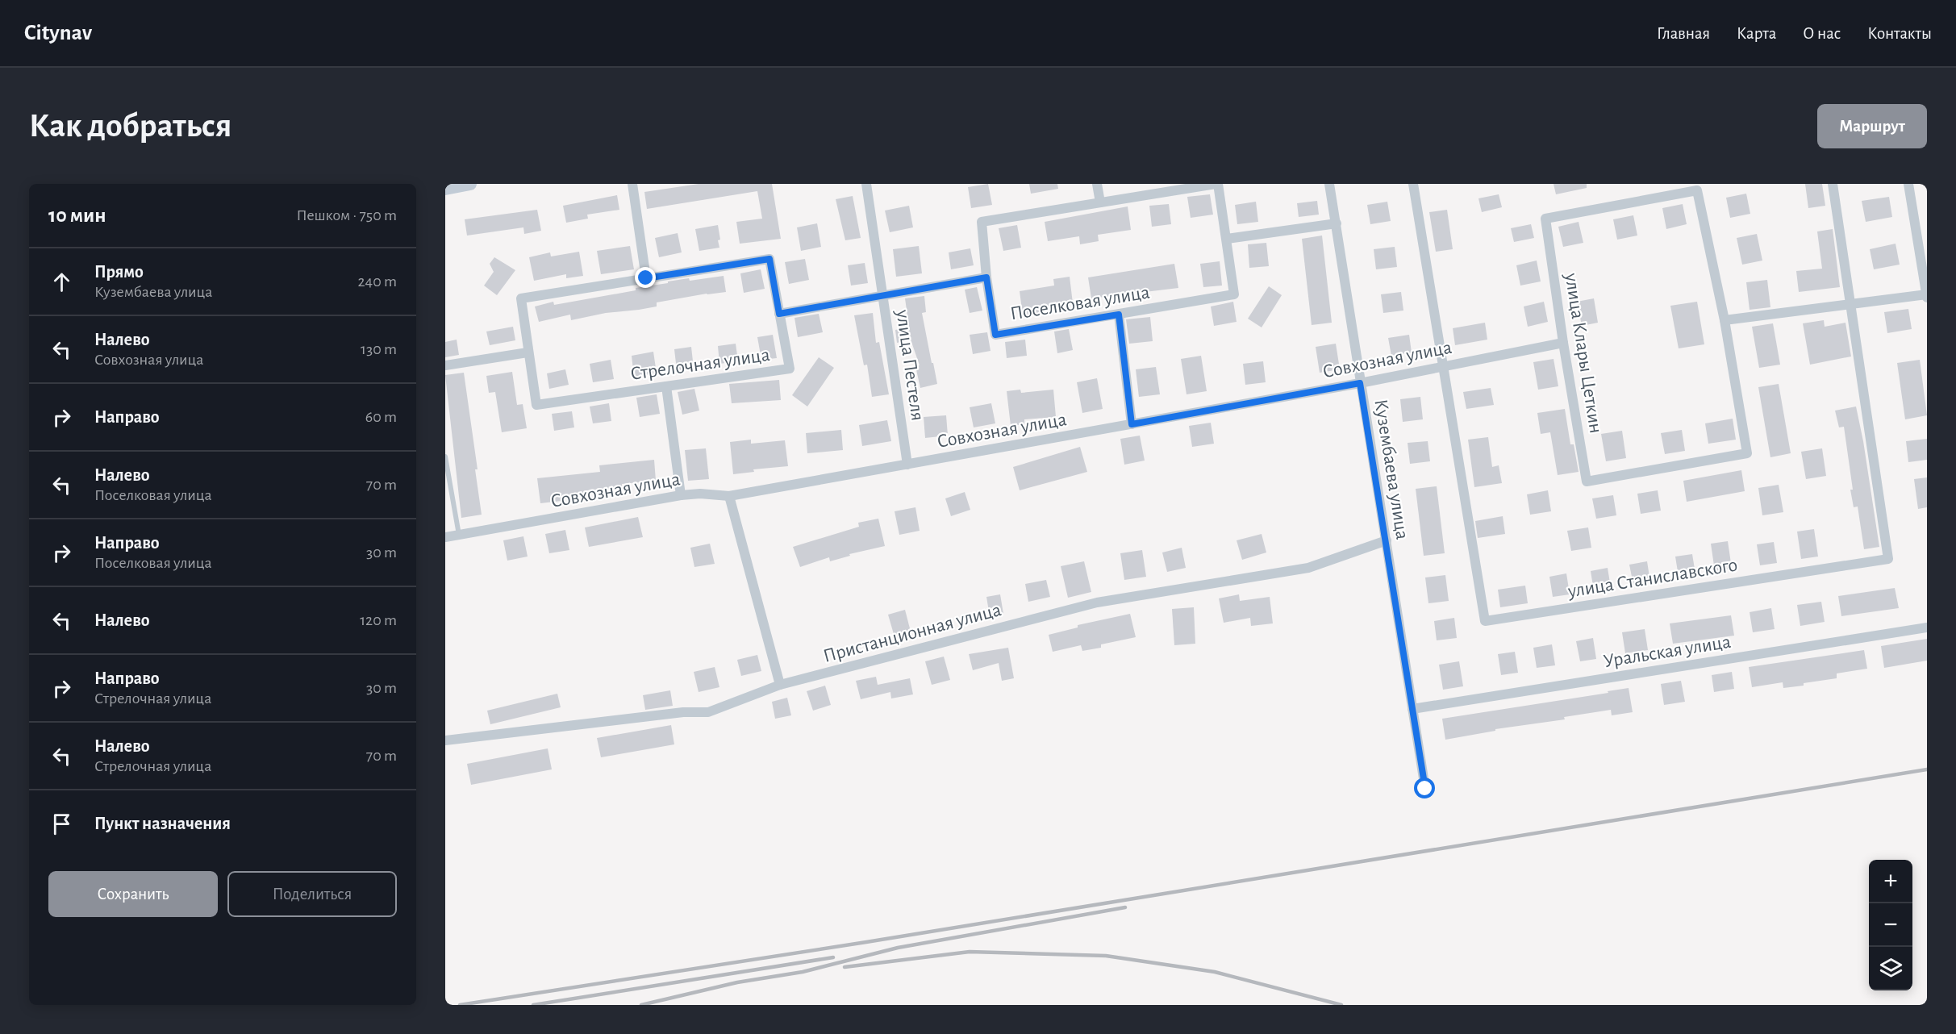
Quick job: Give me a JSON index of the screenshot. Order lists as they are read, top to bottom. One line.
{"streets":{"street":["Поселковая улица","улица Клары Цеткин","Совхозная улица","Стрелочная улица","улица Пестеля","Кузембаева улица","улица Станиславского","Пристанционная улица","Уральская улица"]},"crossings":[["улица Клары Цеткин","Совхозная улица"],["Совхозная улица","улица Пестеля"],["Совхозная улица","Кузембаева улица"],["Совхозная улица","улица Станиславского"],["Кузембаева улица","Пристанционная улица"],["Кузембаева улица","Уральская улица"]],"page":{"header":"Citynav","nav":["Главная","Карта","О нас","Контакты"],"buttons":["Маршрут",["Сохранить","Поделиться"]],"title":"Как добраться","heading":["10 мин","Пешком · 750 m"],"list":[["Прямо","Кузембаева улица","240 m"],["Налево","Совхозная улица","130 m"],["Направо","60 m"],["Налево","Поселковая улица","70 m"],["Направо","Поселковая улица","30 m"],["Налево","120 m"],["Направо","Стрелочная улица","30 m"],["Налево","Стрелочная улица","70 m"],"Пункт назначения"],"map_buttons":["+","−"]}}
